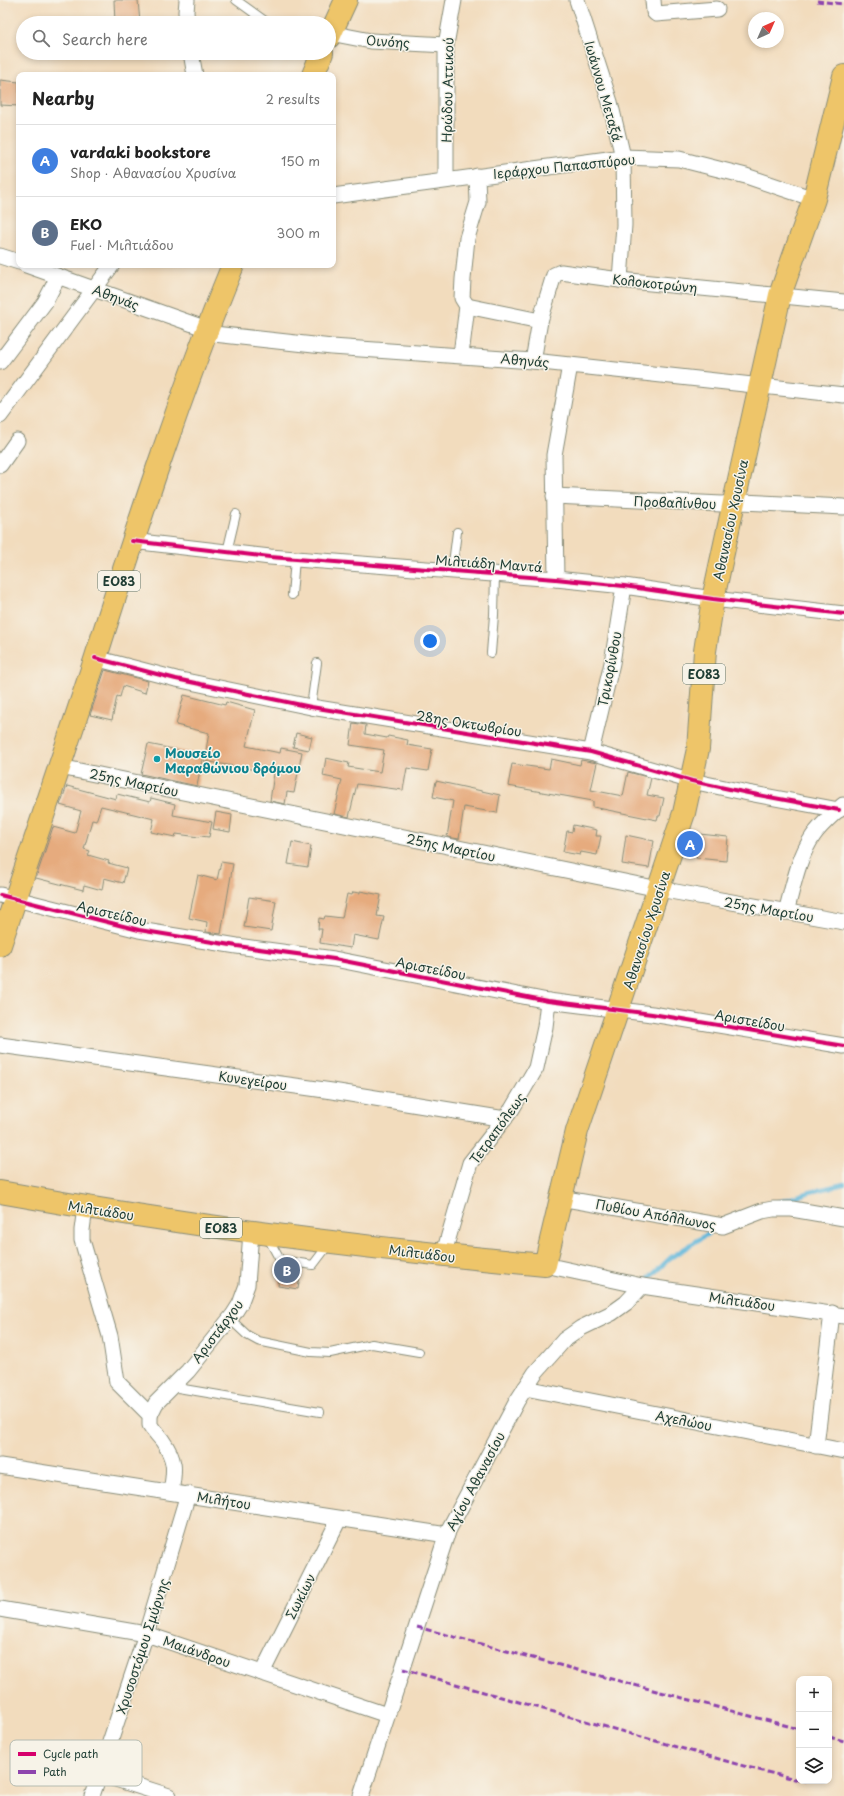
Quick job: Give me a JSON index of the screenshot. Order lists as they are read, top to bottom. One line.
{"streets":{"main road":["Αθανασίου Χρυσίνα","ΕΟ83","Μιλτιάδου"],"street":["Οινόης","Ηρώδου Αττικού","Ιωάννου Μεταξά","Ιεράρχου Παπασπύρου","Κολοκοτρώνη","Αθηνάς","Προβαλίνθου","Μιλτιάδη Μαντά","Τρικορίνθου","28ης Οκτωβρίου","25ης Μαρτίου","Αριστείδου","Κυνεγείρου","Τετραπόλεως","Πυθίου Απόλλωνος","Αριστάρχου","Αχελώου","Αγίου Αθανασίου","Μιλήτου","Σωκίων","Χρυσοστόμου Σμύρνης","Μαιάνδρου"]},"crossings":[["Οινόης","Ηρώδου Αττικού"],["Ηρώδου Αττικού","Ιεράρχου Παπασπύρου"],["Ιωάννου Μεταξά","Ιεράρχου Παπασπύρου"],["Ιωάννου Μεταξά","Κολοκοτρώνη"],["Ιεράρχου Παπασπύρου","Αθανασίου Χρυσίνα"],["Κολοκοτρώνη","Αθηνάς"],["Κολοκοτρώνη","Αθανασίου Χρυσίνα"],["Αθηνάς","Αθανασίου Χρυσίνα"],["Αθηνάς","ΕΟ83"],["Προβαλίνθου","Αθανασίου Χρυσίνα"],["Αθανασίου Χρυσίνα","Μιλτιάδη Μαντά"],["Αθανασίου Χρυσίνα","28ης Οκτωβρίου"],["Αθανασίου Χρυσίνα","25ης Μαρτίου"],["Αθανασίου Χρυσίνα","Αριστείδου"],["Αθανασίου Χρυσίνα","Μιλτιάδου"],["Αθανασίου Χρυσίνα","Πυθίου Απόλλωνος"],["Μιλτιάδη Μαντά","ΕΟ83"],["Μιλτιάδη Μαντά","Τρικορίνθου"],["ΕΟ83","28ης Οκτωβρίου"],["ΕΟ83","25ης Μαρτίου"],["ΕΟ83","Αριστείδου"],["Τρικορίνθου","28ης Οκτωβρίου"],["Αριστείδου","Τετραπόλεως"],["Κυνεγείρου","Τετραπόλεως"],["Τετραπόλεως","Μιλτιάδου"],["Μιλτιάδου","Αριστάρχου"],["Μιλτιάδου","Αγίου Αθανασίου"],["Αχελώου","Αγίου Αθανασίου"],["Αγίου Αθανασίου","Μιλήτου"],["Αγίου Αθανασίου","Μαιάνδρου"],["Μιλήτου","Σωκίων"],["Μιλήτου","Χρυσοστόμου Σμύρνης"],["Σωκίων","Μαιάνδρου"],["Χρυσοστόμου Σμύρνης","Μαιάνδρου"]],"places":["Μουσείο Μαραθώνιου δρόμου"],"legend":["Cycle path","Path"],"north":"top right","page":{"search":"Search here","heading":["Nearby","2 results"],"list":[{"mark":"A","name":"vardaki bookstore","note":"Shop · Αθανασίου Χρυσίνα","value":"150 m"},{"mark":"B","name":"EKO","note":"Fuel · Μιλτιάδου","value":"300 m"}],"pins":["A","B"],"map_buttons":["+","−"]}}
